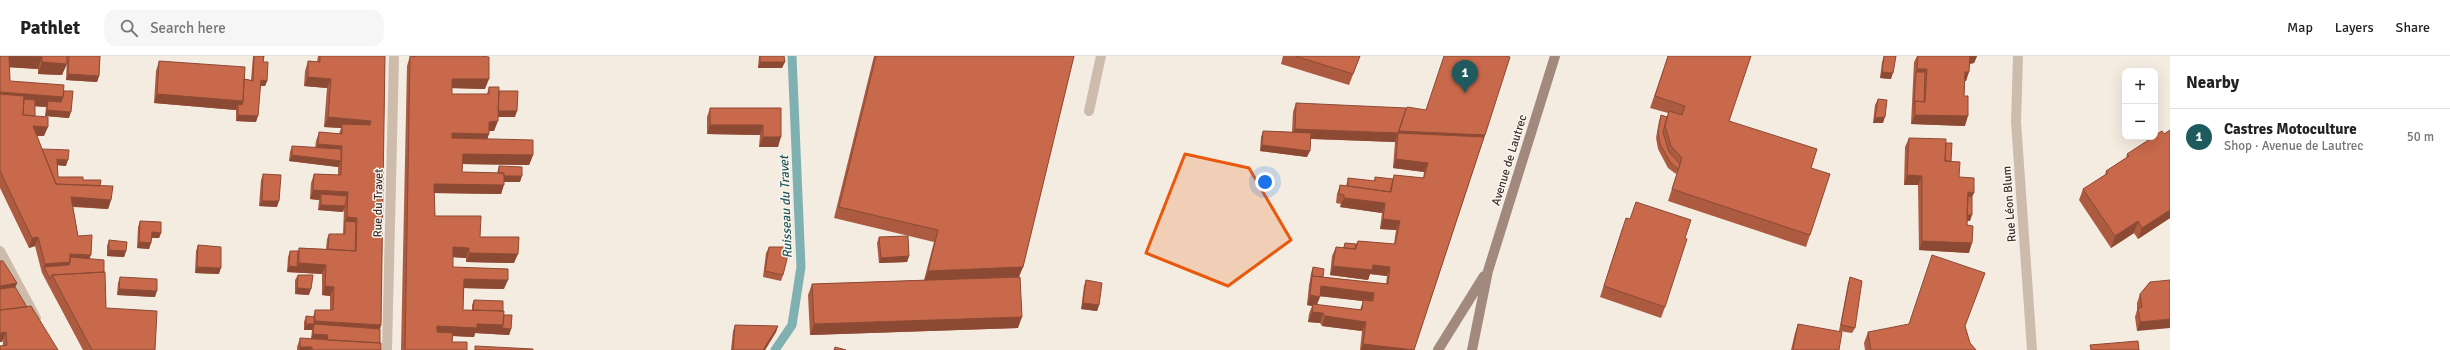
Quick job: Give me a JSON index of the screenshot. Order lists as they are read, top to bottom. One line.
{"streets":{"main road":["Avenue de Lautrec"],"street":["Rue du Travet","Rue Léon Blum"]},"water":["Ruisseau du Travet"],"page":{"header":"Pathlet","search":"Search here","nav":["Map","Layers","Share"],"heading":"Nearby","pins":"1","map_buttons":["+","−"],"list":[{"mark":"1","name":"Castres Motoculture","note":"Shop · Avenue de Lautrec","value":"50 m"}]}}
